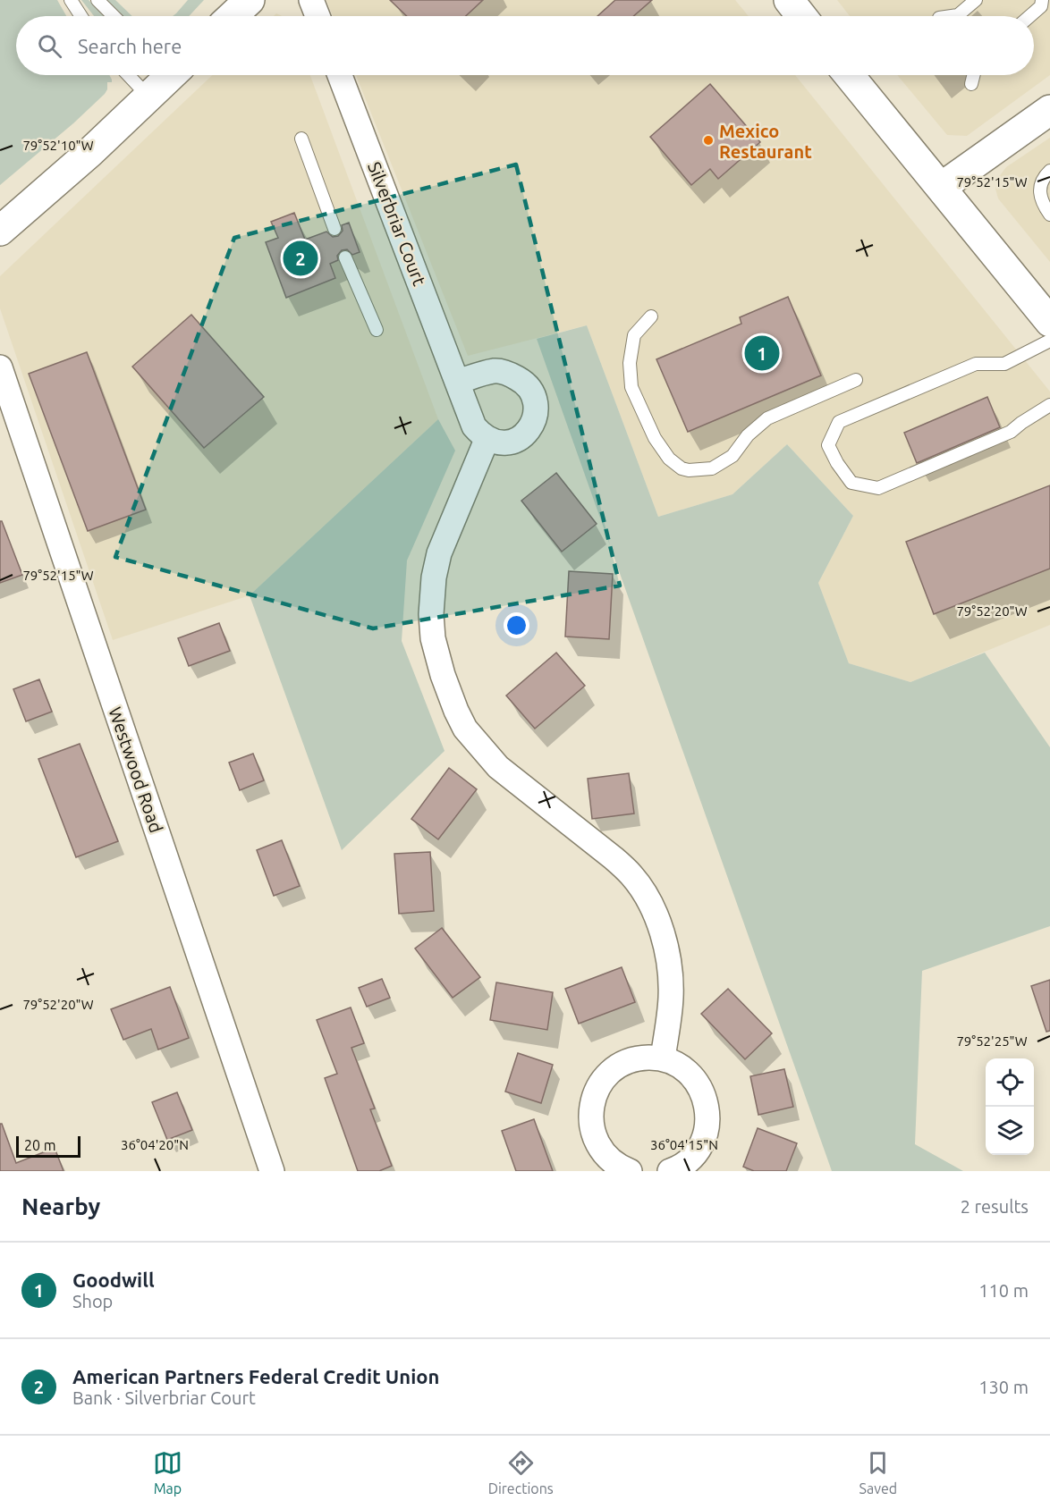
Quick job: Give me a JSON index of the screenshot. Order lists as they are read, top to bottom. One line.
{"streets":{"street":["Silverbriar Court","Westwood Road"]},"places":["Mexico Restaurant"],"scale_bar":"20 m","page":{"search":"Search here","pins":["2","1"],"scale":"20 m","heading":["Nearby","2 results"],"list":[{"mark":"1","name":"Goodwill","note":"Shop","value":"110 m"},{"mark":"2","name":"American Partners Federal Credit Union","note":"Bank · Silverbriar Court","value":"130 m"}],"nav":["Map","Directions","Saved"]},"coordinates":["79°52'10\"W","79°52'15\"W","79°52'20\"W","79°52'25\"W","36°04'20\"N","36°04'15\"N"]}
